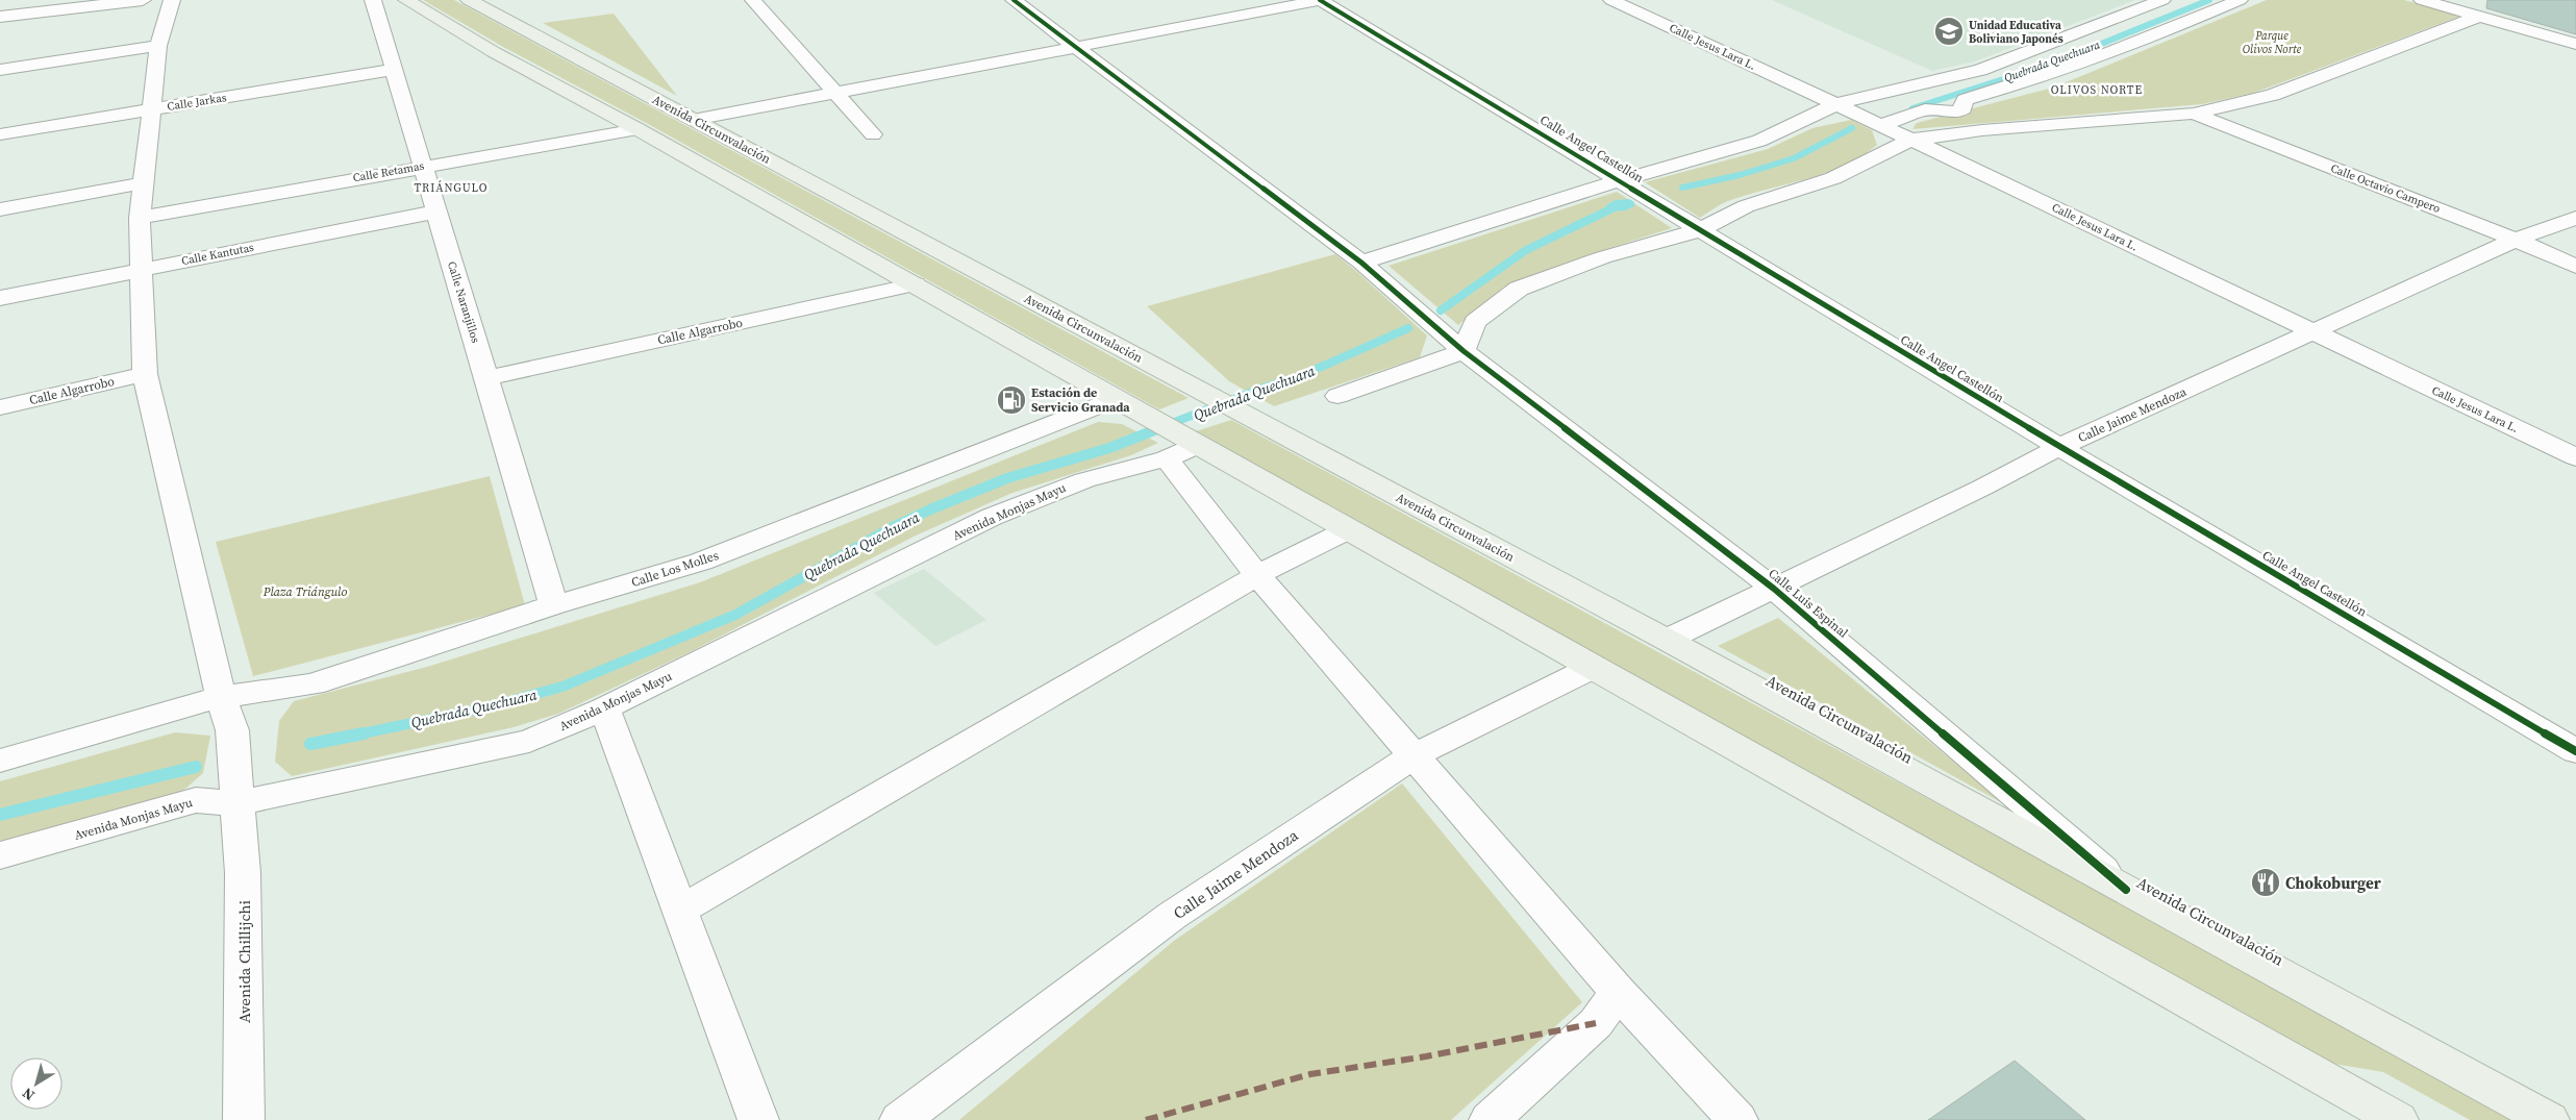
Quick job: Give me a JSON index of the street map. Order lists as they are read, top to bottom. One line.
{"streets":{"main road":["Avenida Circunvalación"],"street":["Calle Jesus Lara L.","Calle Jarkas","Calle Angel Castellón","Calle Retamas","Calle Octavio Campero","Calle Kantutas","Calle Naranjillos","Calle Algarrobo","Calle Jaime Mendoza","Avenida Monjas Mayu","Calle Los Molles","Calle Luis Espinal","Avenida Chillijchi"]},"crossings":[["Calle Jesus Lara L.","Calle Jaime Mendoza"],["Calle Jarkas","Calle Naranjillos"],["Calle Jarkas","Avenida Chillijchi"],["Avenida Circunvalación","Calle Jaime Mendoza"],["Avenida Circunvalación","Calle Luis Espinal"],["Calle Angel Castellón","Calle Jaime Mendoza"],["Calle Retamas","Calle Naranjillos"],["Calle Retamas","Avenida Chillijchi"],["Calle Octavio Campero","Calle Jaime Mendoza"],["Calle Kantutas","Calle Naranjillos"],["Calle Kantutas","Avenida Chillijchi"],["Calle Naranjillos","Calle Algarrobo"],["Calle Naranjillos","Calle Los Molles"],["Calle Algarrobo","Avenida Chillijchi"],["Calle Jaime Mendoza","Calle Luis Espinal"],["Avenida Monjas Mayu","Avenida Chillijchi"],["Calle Los Molles","Avenida Chillijchi"]],"districts":["OLIVOS NORTE","TRIÁNGULO"],"water":["Quebrada Quechuara"],"parks":["Parque Olivos Norte","Plaza Triángulo"],"places":{"school or university":["Unidad Educativa Boliviano Japonés"],"fuel station":["Estación de Servicio Granada"],"restaurant":["Chokoburger"]},"north":"bottom left"}
